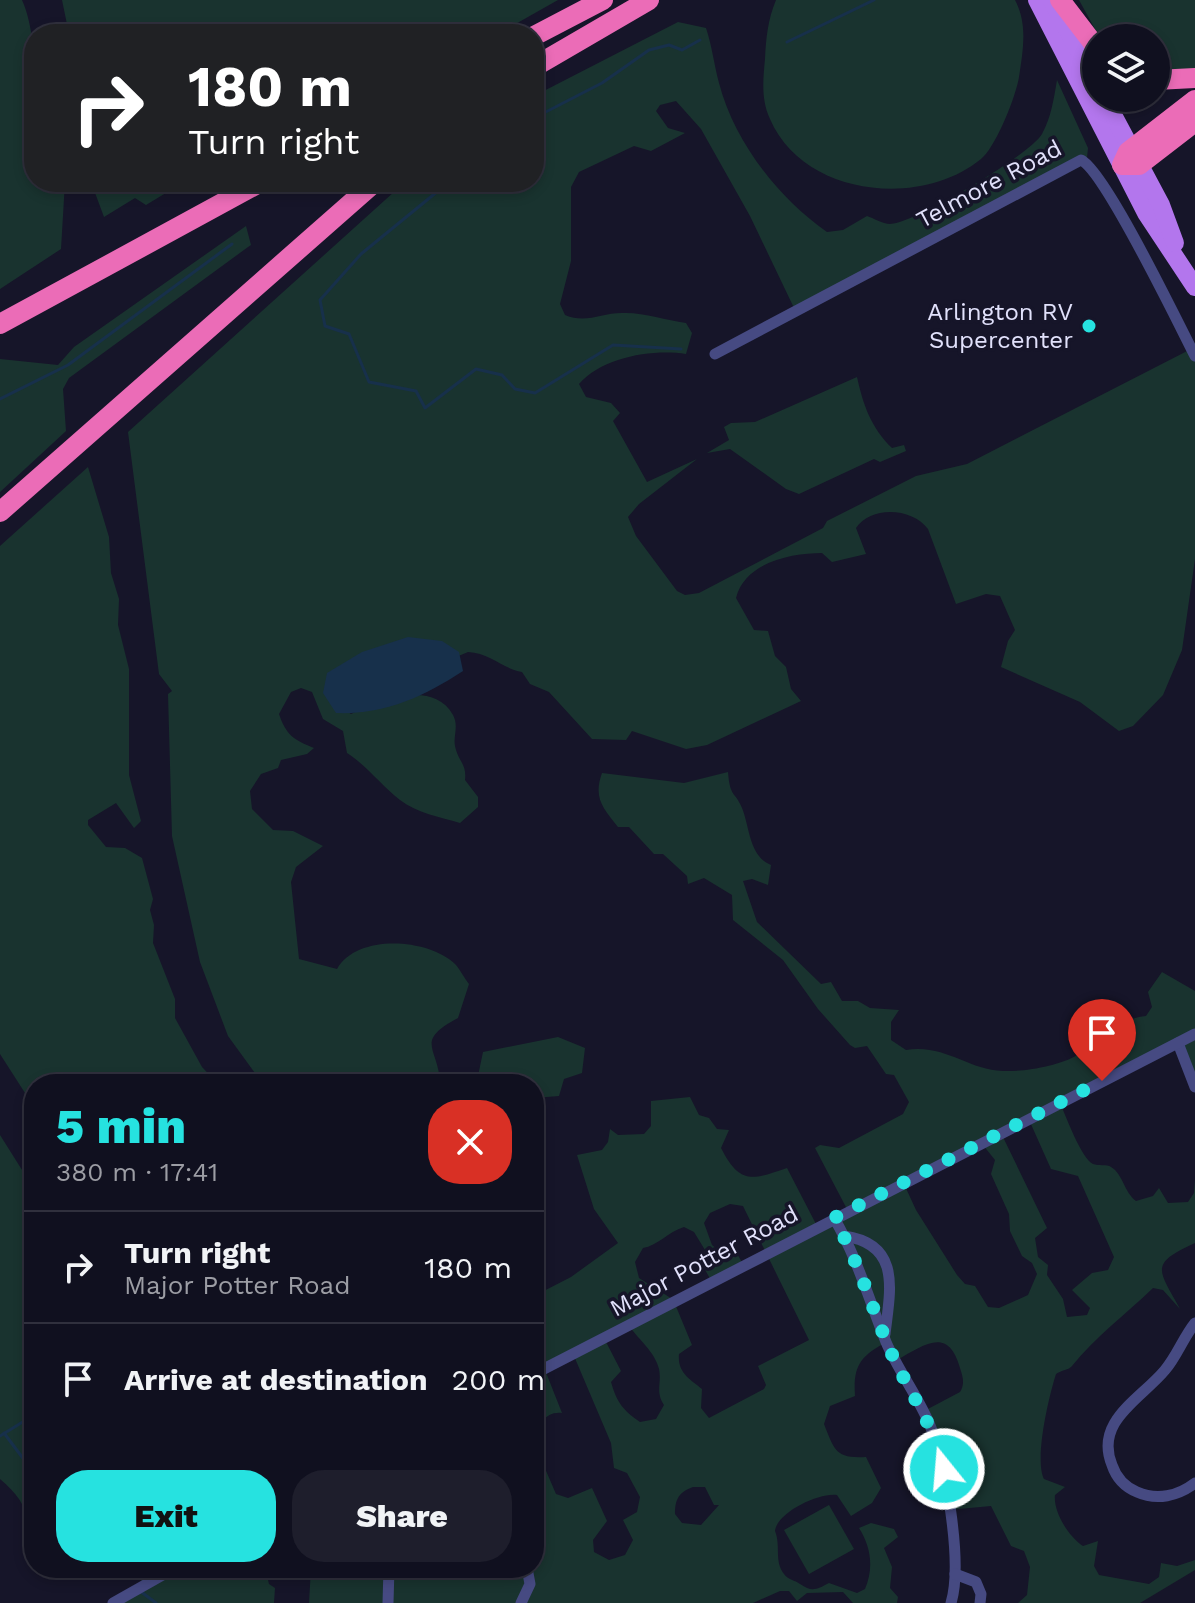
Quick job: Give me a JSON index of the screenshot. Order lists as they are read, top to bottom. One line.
{"streets":{"street":["Telmore Road","Major Potter Road"]},"places":["Arlington RV Supercenter"],"page":{"turn":["180 m","Turn right"],"heading":["5 min","380 m · 17:41"],"list":[{"name":"Turn right","note":"Major Potter Road","value":"180 m"},{"name":"Arrive at destination","value":"200 m"}],"buttons":["Exit","Share"]}}
